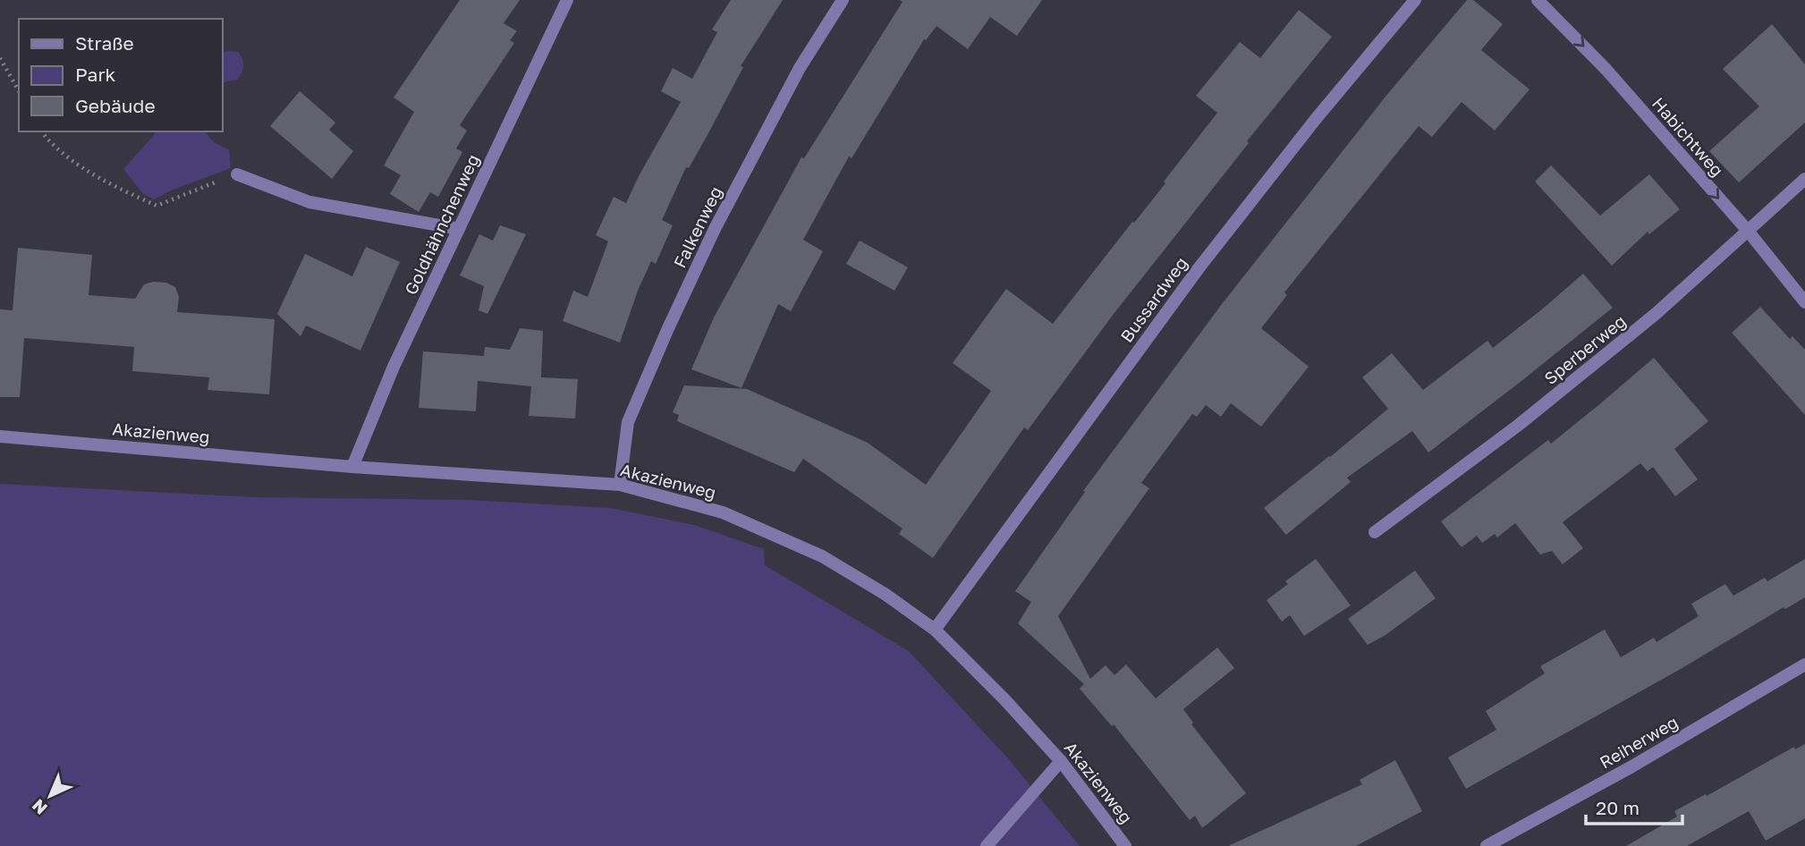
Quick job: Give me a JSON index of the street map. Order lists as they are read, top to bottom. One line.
{"streets":{"street":["Habichtweg","Goldhähnchenweg","Falkenweg","Bussardweg","Sperberweg","Akazienweg","Reiherweg"]},"crossings":[["Habichtweg","Sperberweg"],["Goldhähnchenweg","Akazienweg"],["Falkenweg","Akazienweg"],["Bussardweg","Akazienweg"]],"one_way":["Habichtweg"],"legend":["Straße","Park","Gebäude"],"scale_bar":"20 m","north":"bottom left"}
